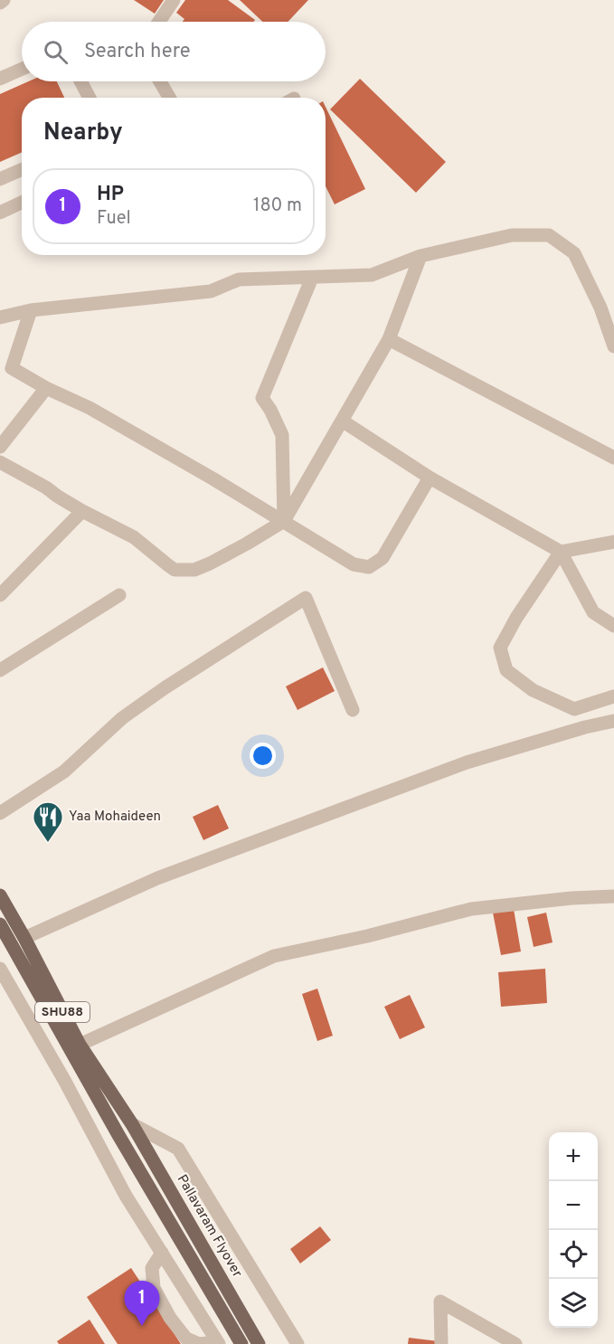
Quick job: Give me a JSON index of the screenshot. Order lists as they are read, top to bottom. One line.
{"streets":{"main road":["SHU88","Pallavaram Flyover"]},"crossings":[["SHU88","Pallavaram Flyover"]],"places":{"restaurant":["Yaa Mohaideen"]},"page":{"search":"Search here","heading":"Nearby","list":[{"mark":"1","name":"HP","note":"Fuel","value":"180 m"}],"map_buttons":["+","−"],"pins":"1"}}
